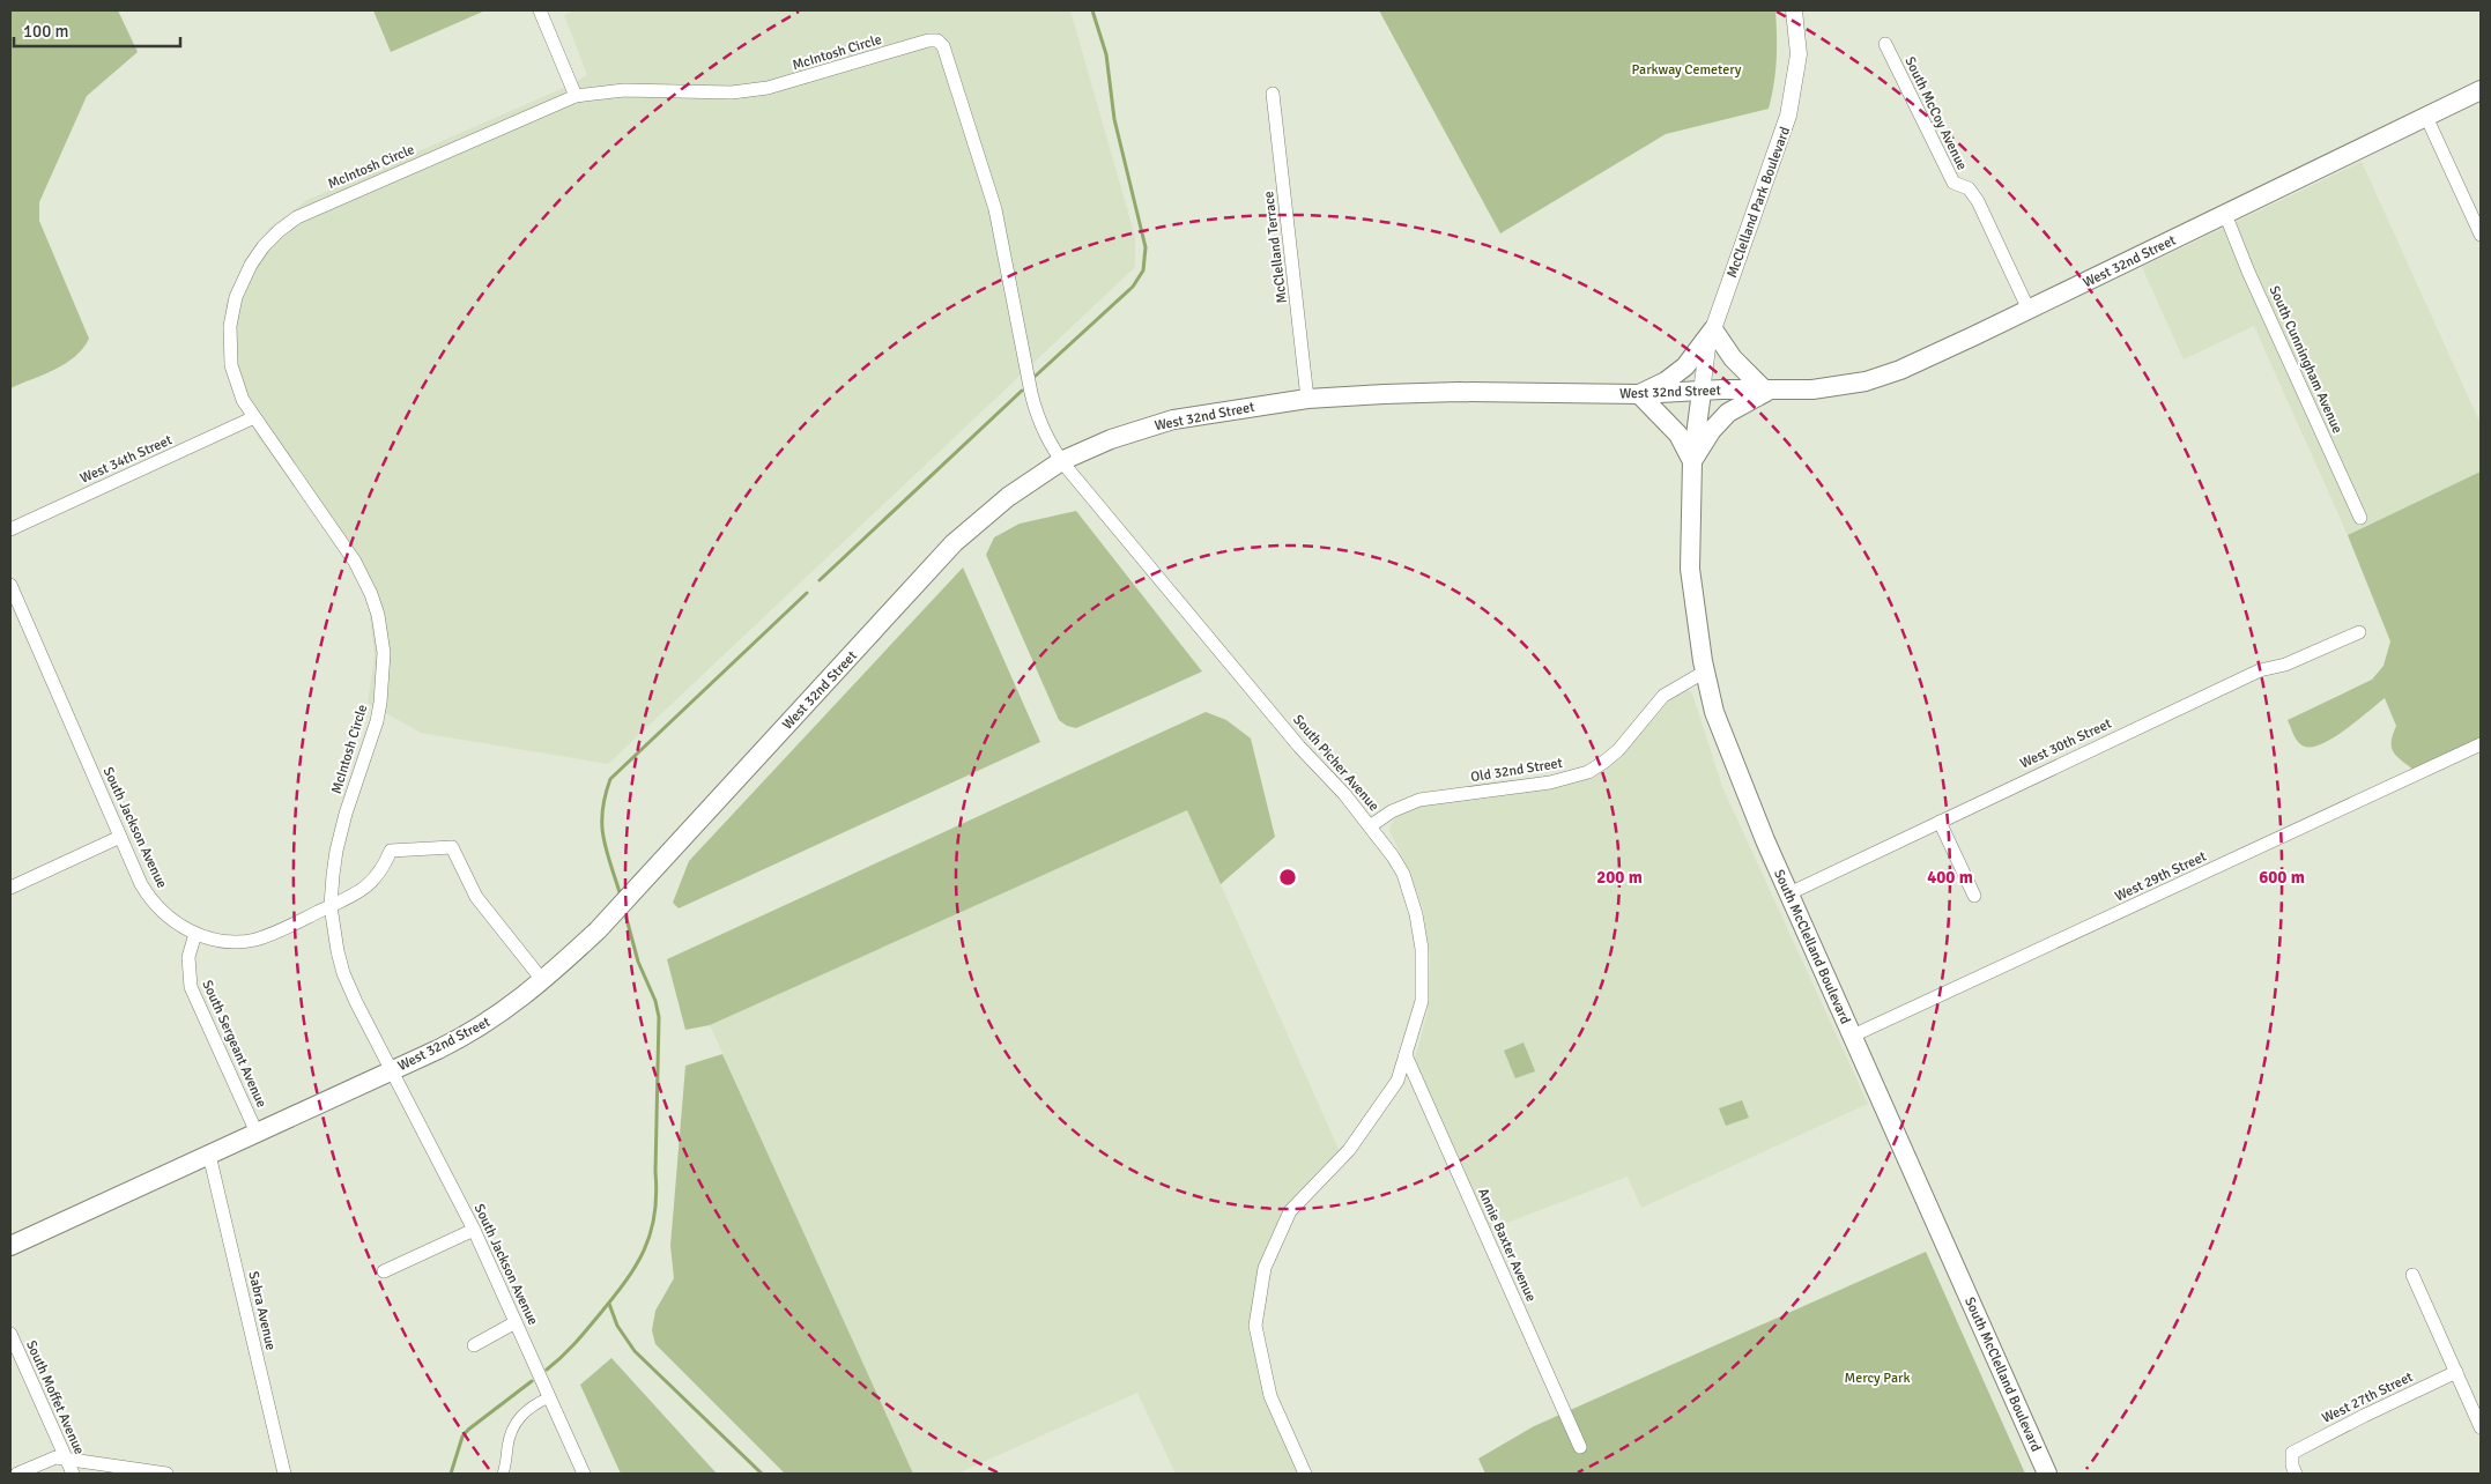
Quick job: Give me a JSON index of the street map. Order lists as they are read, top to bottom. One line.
{"streets":{"main road":["West 32nd Street","South McClelland Boulevard"],"street":["McIntosh Circle","South McCoy Avenue","McClelland Park Boulevard","McClelland Terrace","South Cunningham Avenue","West 34th Street","West 30th Street","South Picher Avenue","Old 32nd Street","South Jackson Avenue","West 29th Street","South Sergeant Avenue","Annie Baxter Avenue","Sabra Avenue","South Moffet Avenue","West 27th Street"]},"crossings":[["McIntosh Circle","West 32nd Street"],["McIntosh Circle","West 34th Street"],["McIntosh Circle","South Picher Avenue"],["McIntosh Circle","South Jackson Avenue"],["South McCoy Avenue","West 32nd Street"],["McClelland Park Boulevard","West 32nd Street"],["McClelland Park Boulevard","South McClelland Boulevard"],["McClelland Terrace","West 32nd Street"],["West 32nd Street","South Cunningham Avenue"],["West 32nd Street","South Picher Avenue"],["West 32nd Street","South Jackson Avenue"],["West 32nd Street","South McClelland Boulevard"],["West 32nd Street","South Sergeant Avenue"],["West 32nd Street","Sabra Avenue"],["West 30th Street","South McClelland Boulevard"],["South Picher Avenue","Old 32nd Street"],["South Picher Avenue","Annie Baxter Avenue"],["Old 32nd Street","South McClelland Boulevard"],["South Jackson Avenue","South Sergeant Avenue"],["West 29th Street","South McClelland Boulevard"]],"parks":["Parkway Cemetery","Mercy Park"],"scale_bar":"100 m","rings":["200 m","400 m","600 m"]}
